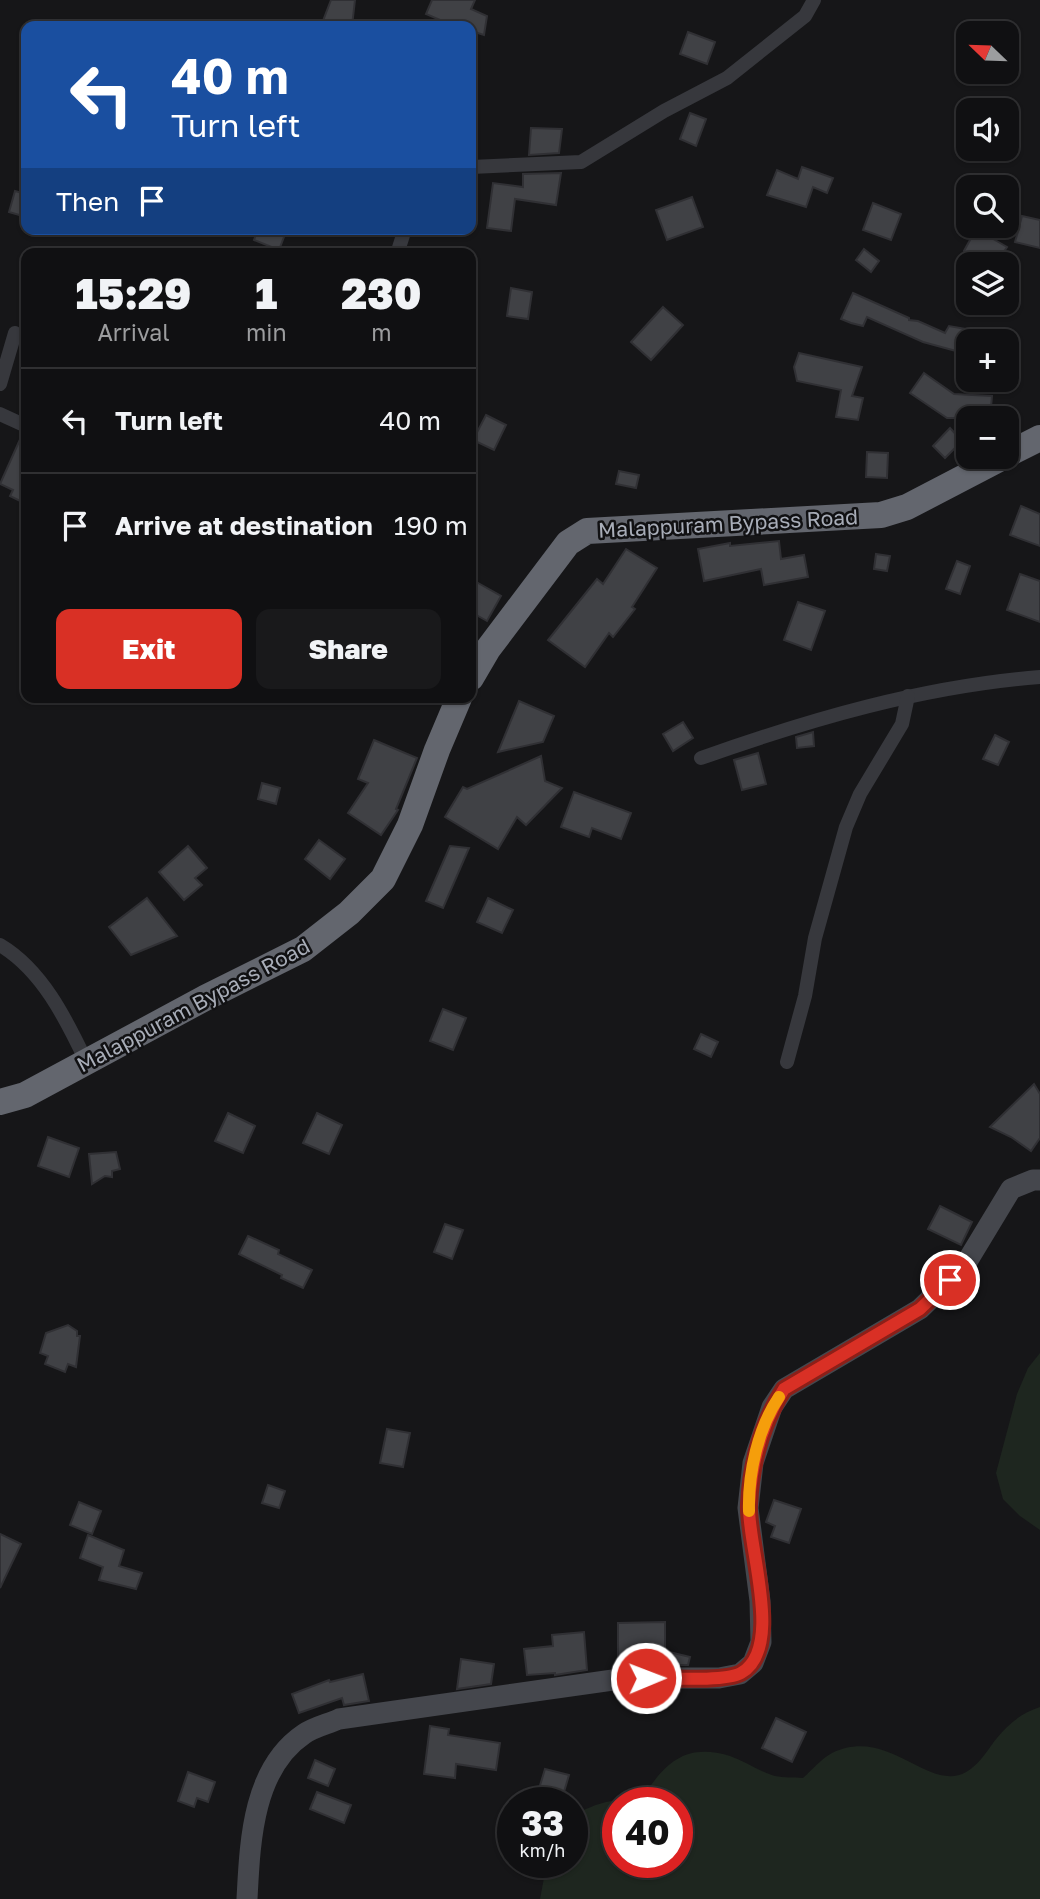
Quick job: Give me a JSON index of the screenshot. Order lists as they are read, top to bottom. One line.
{"streets":{"highway":["Malappuram Bypass Road"]},"north":"top left","page":{"map_buttons":["+","−"],"turn":["40 m","Turn left"],"then":"Then","eta":["15:29","Arrival","1","min","230","m"],"list":[{"name":"Turn left","value":"40 m"},{"name":"Arrive at destination","value":"190 m"}],"buttons":["Exit","Share"],"speed":"33 km/h","limit":"40"}}
